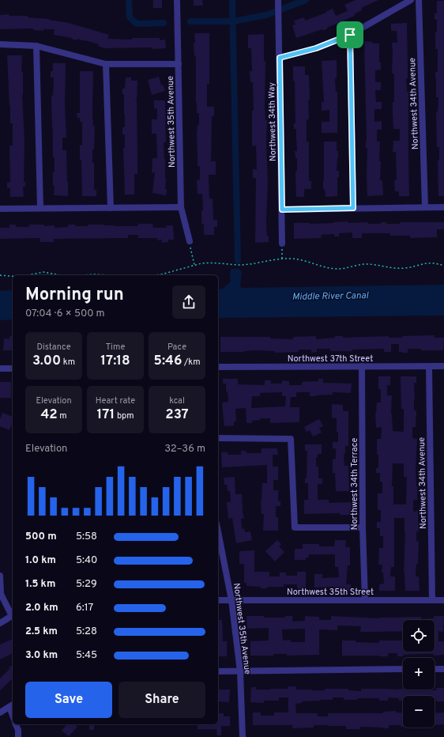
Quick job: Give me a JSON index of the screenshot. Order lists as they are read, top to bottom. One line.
{"streets":{"street":["Northwest 34th Avenue","Northwest 35th Avenue","Northwest 34th Way","Northwest 37th Street","Northwest 34th Terrace","Northwest 35th Street"]},"crossings":[["Northwest 34th Avenue","Northwest 37th Street"],["Northwest 34th Avenue","Northwest 35th Street"],["Northwest 35th Avenue","Northwest 35th Street"],["Northwest 37th Street","Northwest 34th Terrace"],["Northwest 34th Terrace","Northwest 35th Street"]],"water":["Middle River Canal"],"page":{"heading":["Morning run","07:04 · 6 × 500 m"],"stats":[["Distance","3.00 km"],["Time","17:18"],["Pace","5:46 /km"],["Elevation","42 m"],["Heart rate","171 bpm"],["kcal","237"]],"chart":["Elevation","32–36 m"],"list":[{"name":"500 m","note":"5:58"},{"name":"1.0 km","note":"5:40"},{"name":"1.5 km","note":"5:29"},{"name":"2.0 km","note":"6:17"},{"name":"2.5 km","note":"5:28"},{"name":"3.0 km","note":"5:45"}],"map_buttons":["+","−"],"buttons":["Save","Share"]}}
